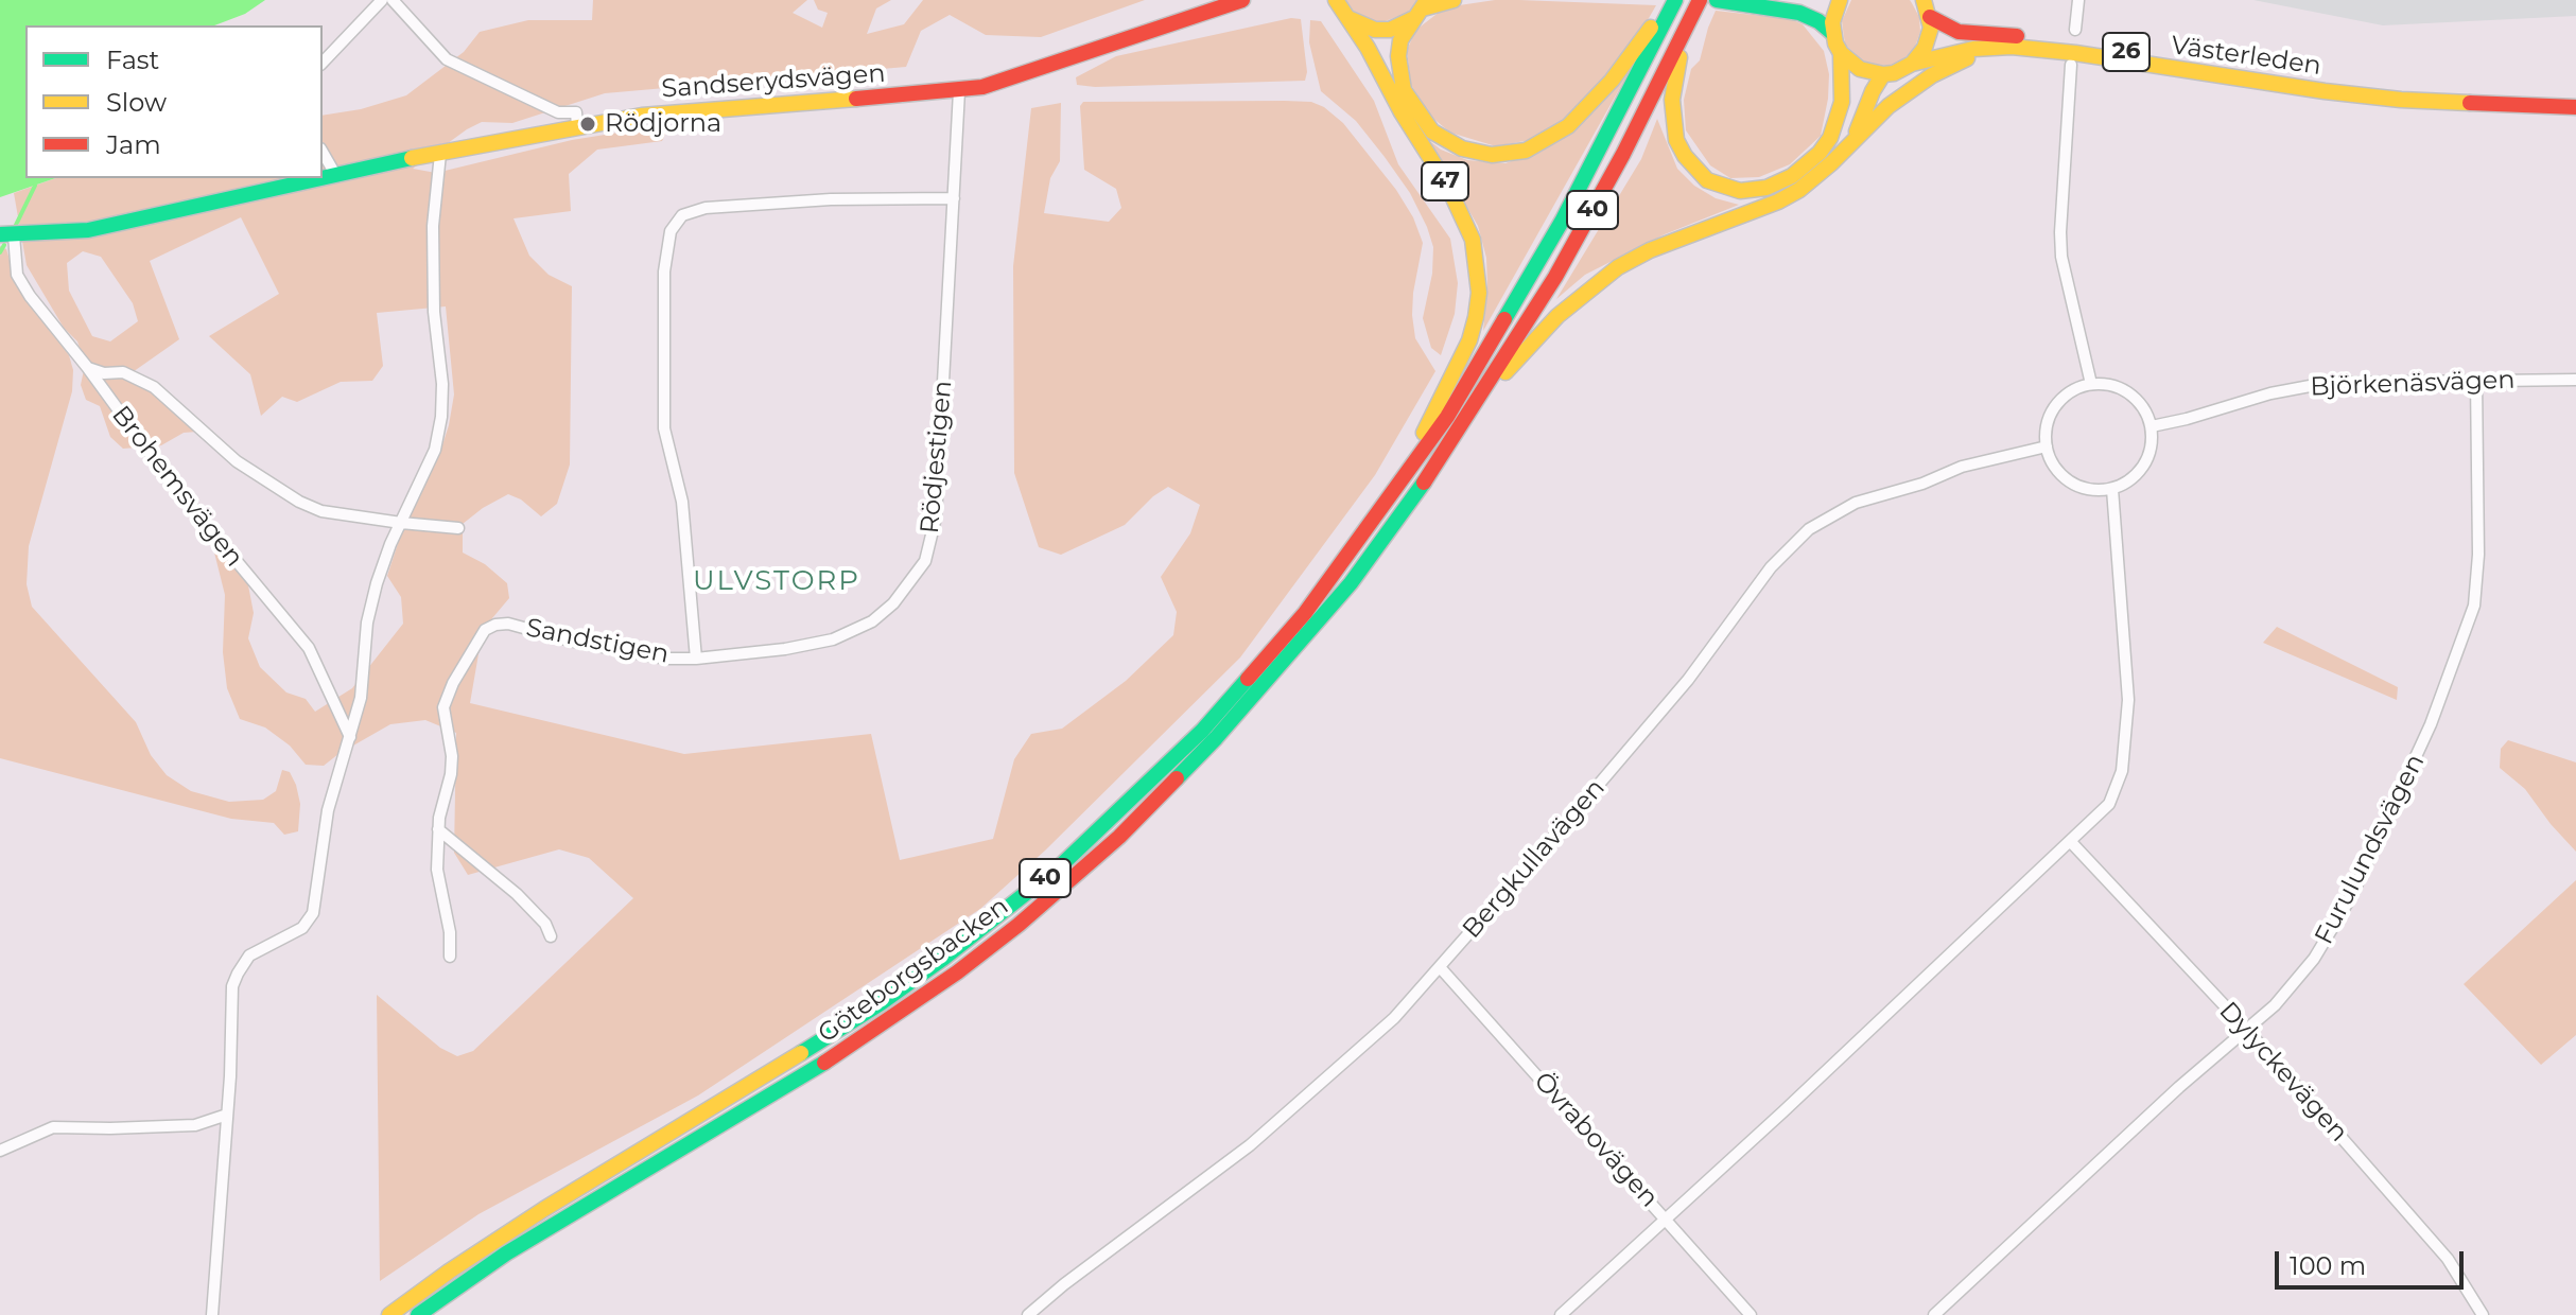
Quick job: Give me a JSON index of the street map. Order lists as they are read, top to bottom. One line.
{"streets":{"main road":["26","Västerleden","Sandserydsvägen","47","40","Göteborgsbacken"],"street":["Björkenäsvägen","Rödjestigen","Brohemsvägen","Sandstigen","Furulundsvägen","Bergkullavägen","Dylyckevägen","Övrabovägen"]},"crossings":[["26","Västerleden"],["Sandserydsvägen","Rödjestigen"],["Sandserydsvägen","Brohemsvägen"],["47","40"],["47","Göteborgsbacken"],["40","Göteborgsbacken"],["Björkenäsvägen","Furulundsvägen"],["Björkenäsvägen","Bergkullavägen"],["Rödjestigen","Sandstigen"],["Furulundsvägen","Dylyckevägen"],["Bergkullavägen","Övrabovägen"]],"districts":["ULVSTORP"],"places":["Rödjorna"],"legend":["Fast","Slow","Jam"],"scale_bar":"100 m"}
